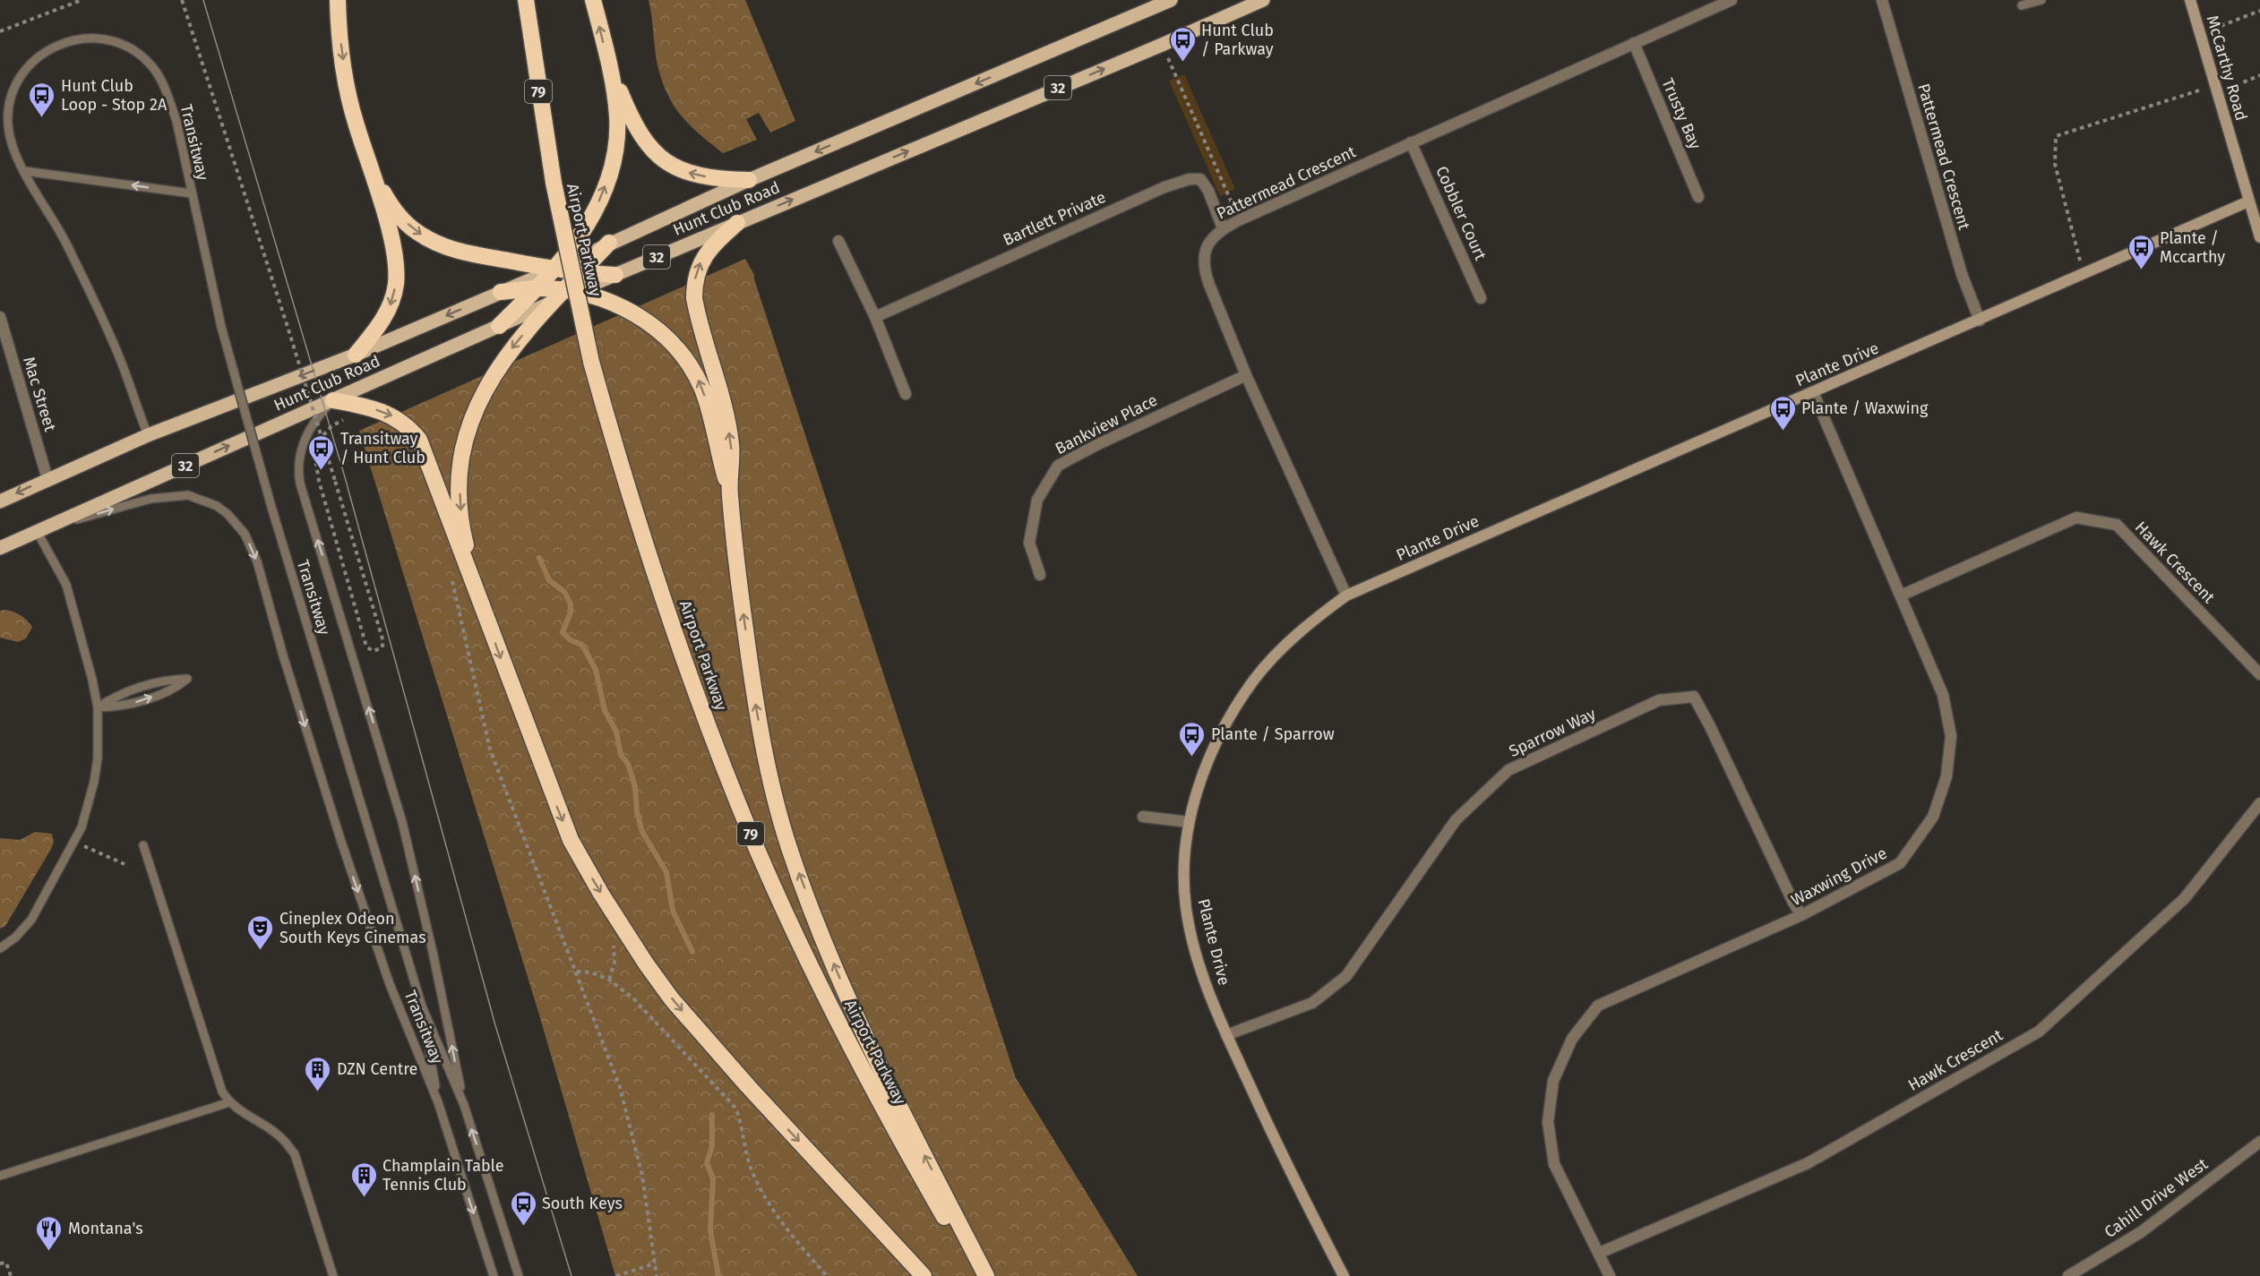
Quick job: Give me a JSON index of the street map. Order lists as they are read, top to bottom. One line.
{"streets":{"highway":["79","Airport Parkway"],"main road":["32","Hunt Club Road"],"street":["McCarthy Road","Trusty Bay","Pattermead Crescent","Cobbler Court","Bartlett Private","Plante Drive","Mac Street","Bankview Place","Hawk Crescent","Sparrow Way","Waxwing Drive","Cahill Drive West"],"lane":["Transitway"]},"crossings":[["McCarthy Road","Plante Drive"],["Trusty Bay","Pattermead Crescent"],["Transitway","Hunt Club Road"],["Pattermead Crescent","Cobbler Court"],["Pattermead Crescent","Bartlett Private"],["Pattermead Crescent","Plante Drive"],["Pattermead Crescent","Bankview Place"],["Hunt Club Road","Mac Street"],["Plante Drive","Sparrow Way"],["Plante Drive","Waxwing Drive"],["Hawk Crescent","Waxwing Drive"],["Sparrow Way","Waxwing Drive"]],"places":{"bus stop":["Hunt Club / Parkway","Hunt Club Loop - Stop 2A","Plante / Mccarthy","Plante / Waxwing","Transitway / Hunt Club","Plante / Sparrow","South Keys"],"theatre":["Cineplex Odeon South Keys Cinemas"],"building":["DZN Centre","Champlain Table Tennis Club"],"restaurant":["Montana's"]}}
